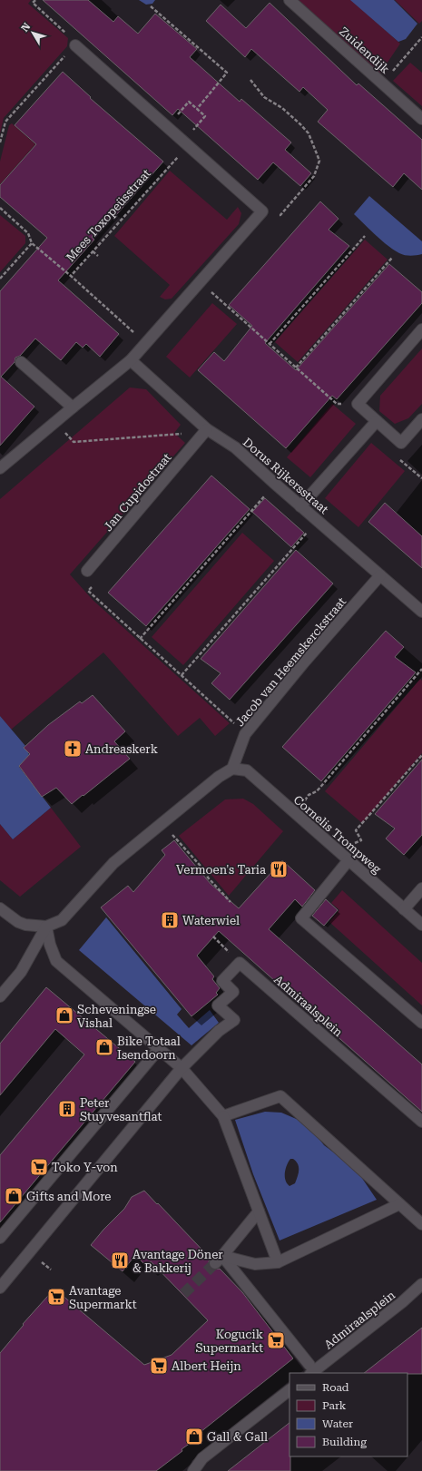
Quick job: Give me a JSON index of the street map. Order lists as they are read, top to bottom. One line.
{"streets":{"street":["Zuidendijk","Dorus Rijkersstraat","Jan Cupidostraat","Jacob van Heemskerckstraat","Cornelis Trompweg","Admiraalsplein"],"path":["Mees Toxopeüsstraat"]},"crossings":[["Dorus Rijkersstraat","Jan Cupidostraat"],["Dorus Rijkersstraat","Jacob van Heemskerckstraat"],["Jacob van Heemskerckstraat","Cornelis Trompweg"]],"places":{"church":["Andreaskerk"],"restaurant":["Vermoen's Taria","Avantage Döner & Bakkerij"],"building":["Waterwiel","Peter Stuyvesantflat"],"shop":["Scheveningse Vishal","Bike Totaal Isendoorn","Gifts and More","Gall & Gall"],"supermarket":["Toko Y-von","Avantage Supermarkt","Kogucik Supermarkt","Albert Heijn"]},"legend":["Road","Park","Water","Building"],"north":"top left"}
